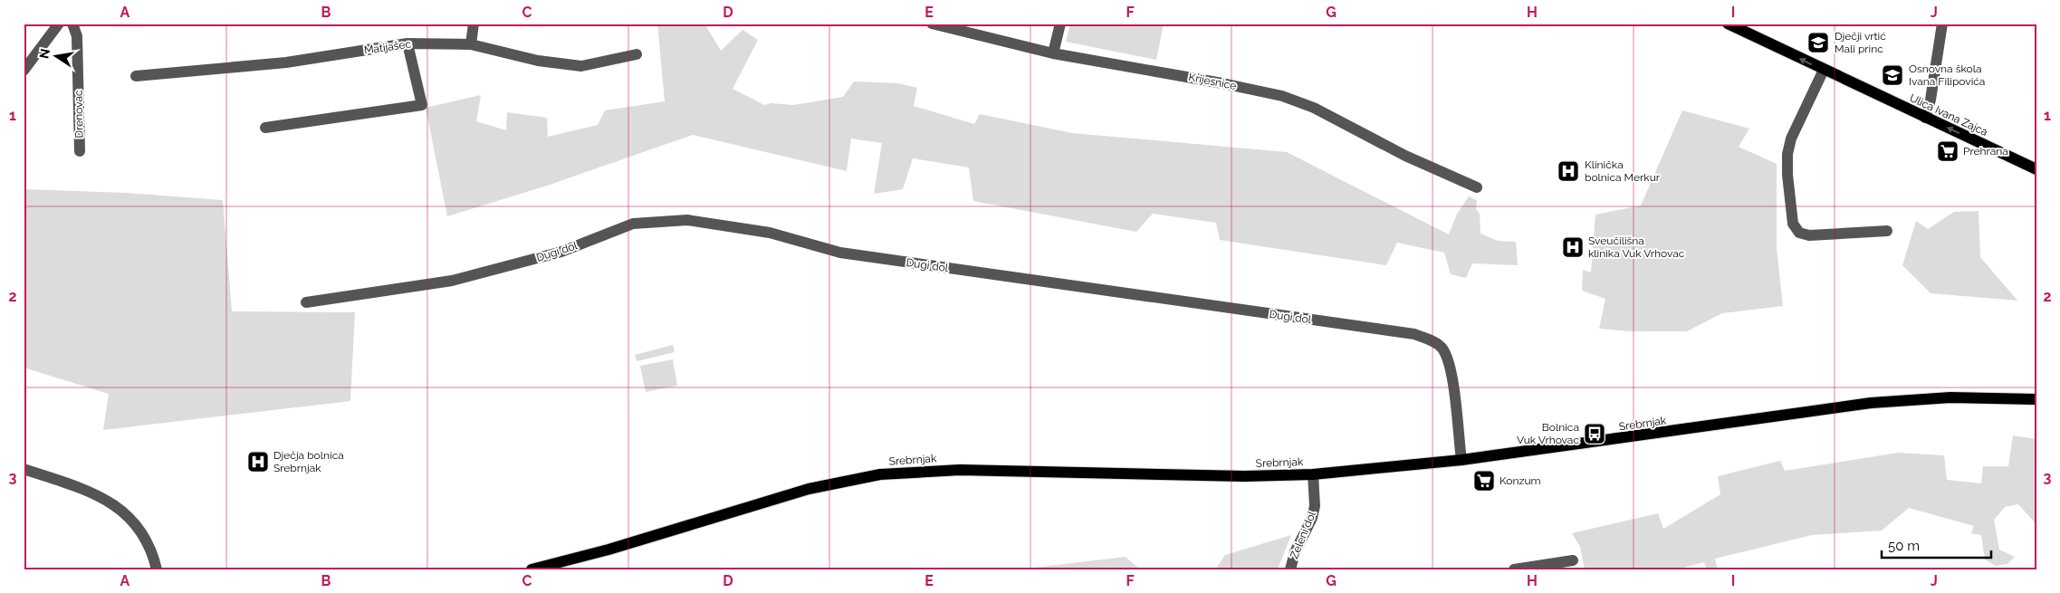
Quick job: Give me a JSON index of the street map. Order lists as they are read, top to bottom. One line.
{"streets":{"main road":["Ulica Ivana Zajca","Srebrnjak"],"street":["Matijašec","Krijesnice","Drenovac","Dugi dol","Zeleni dol"]},"crossings":[["Dugi dol","Srebrnjak"],["Srebrnjak","Zeleni dol"]],"one_way":["Ulica Ivana Zajca"],"places":{"school or university":["Dječji vrtić Mali princ","Osnovna škola Ivana Filipovića"],"supermarket":["Prehrana","Konzum"],"hospital":["Klinička bolnica Merkur","Sveučilišna klinika Vuk Vrhovac","Dječja bolnica Srebrnjak"],"bus stop":["Bolnica Vuk Vrhovac"]},"scale_bar":"50 m","north":"left","grid":{"columns":["A","B","C","D","E","F","G","H","I","J"],"rows":["1","2","3"]}}
